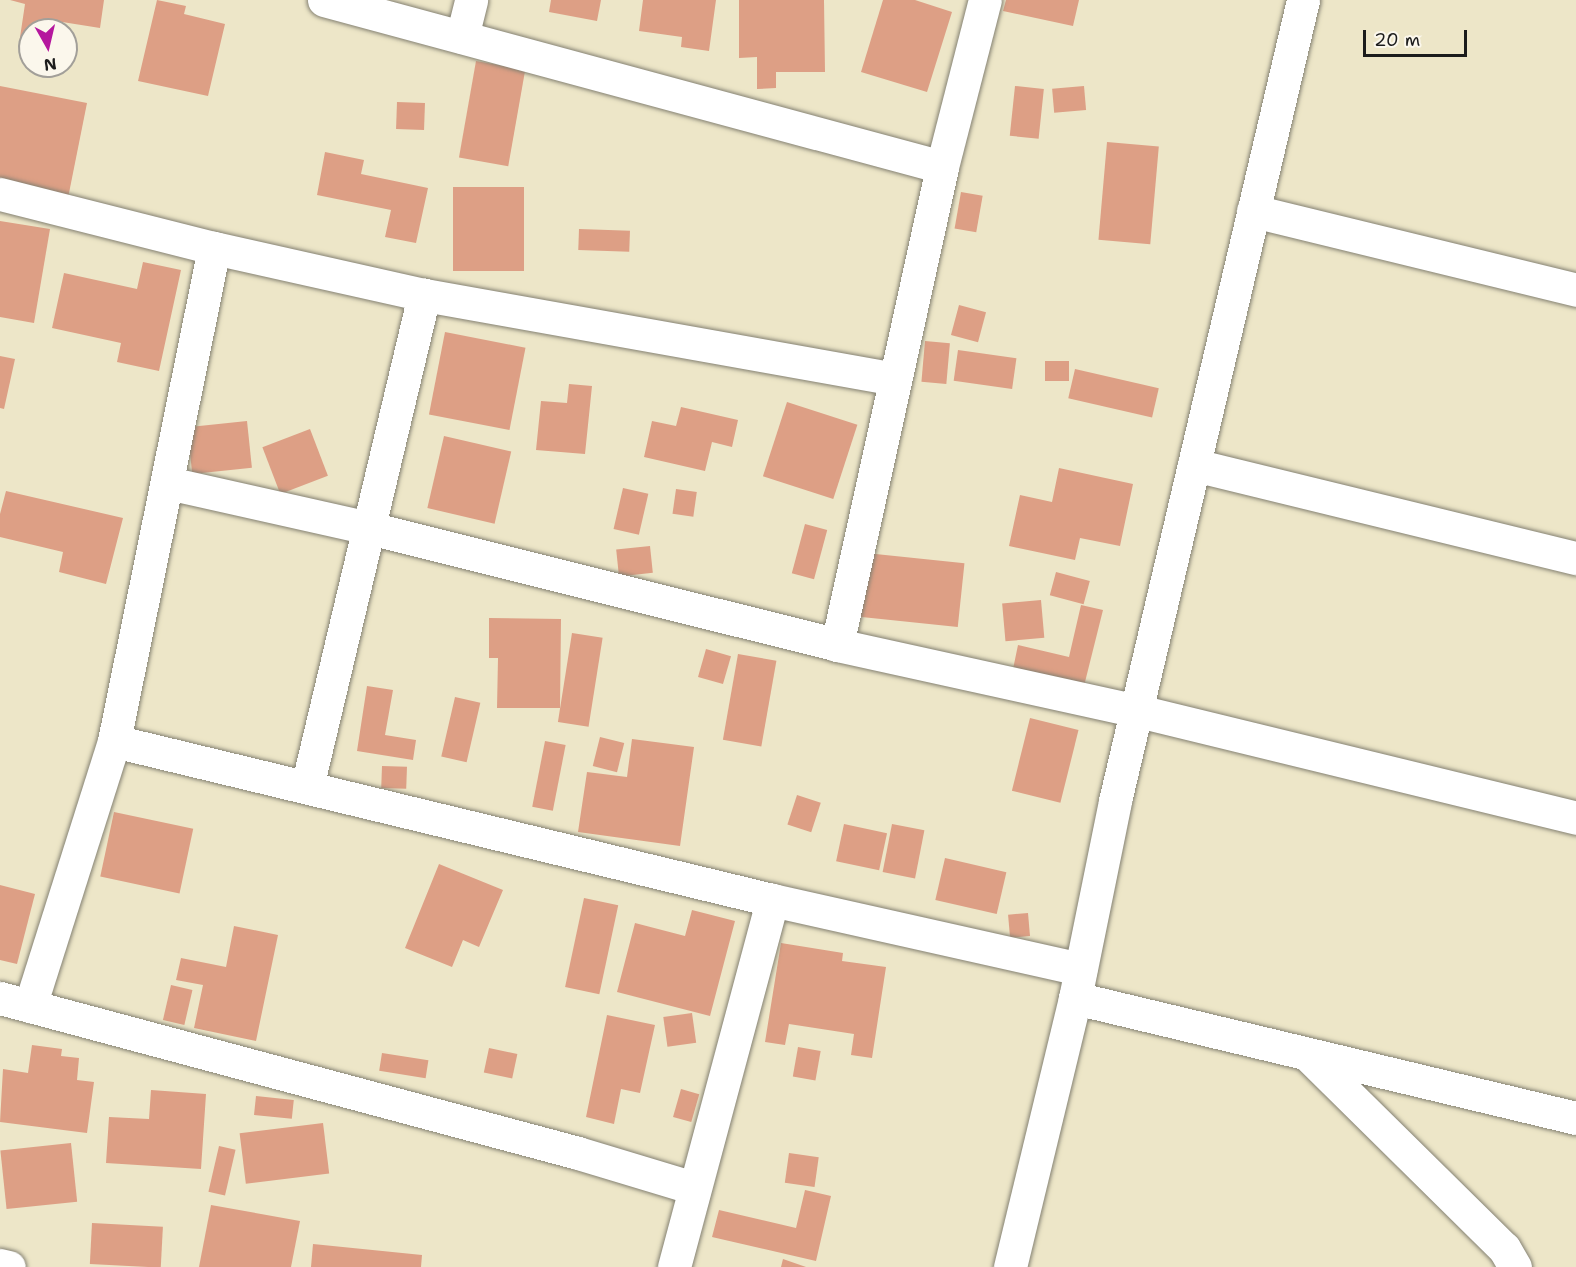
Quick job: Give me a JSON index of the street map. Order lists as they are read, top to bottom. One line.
{"scale_bar":"20 m","north":"bottom"}
